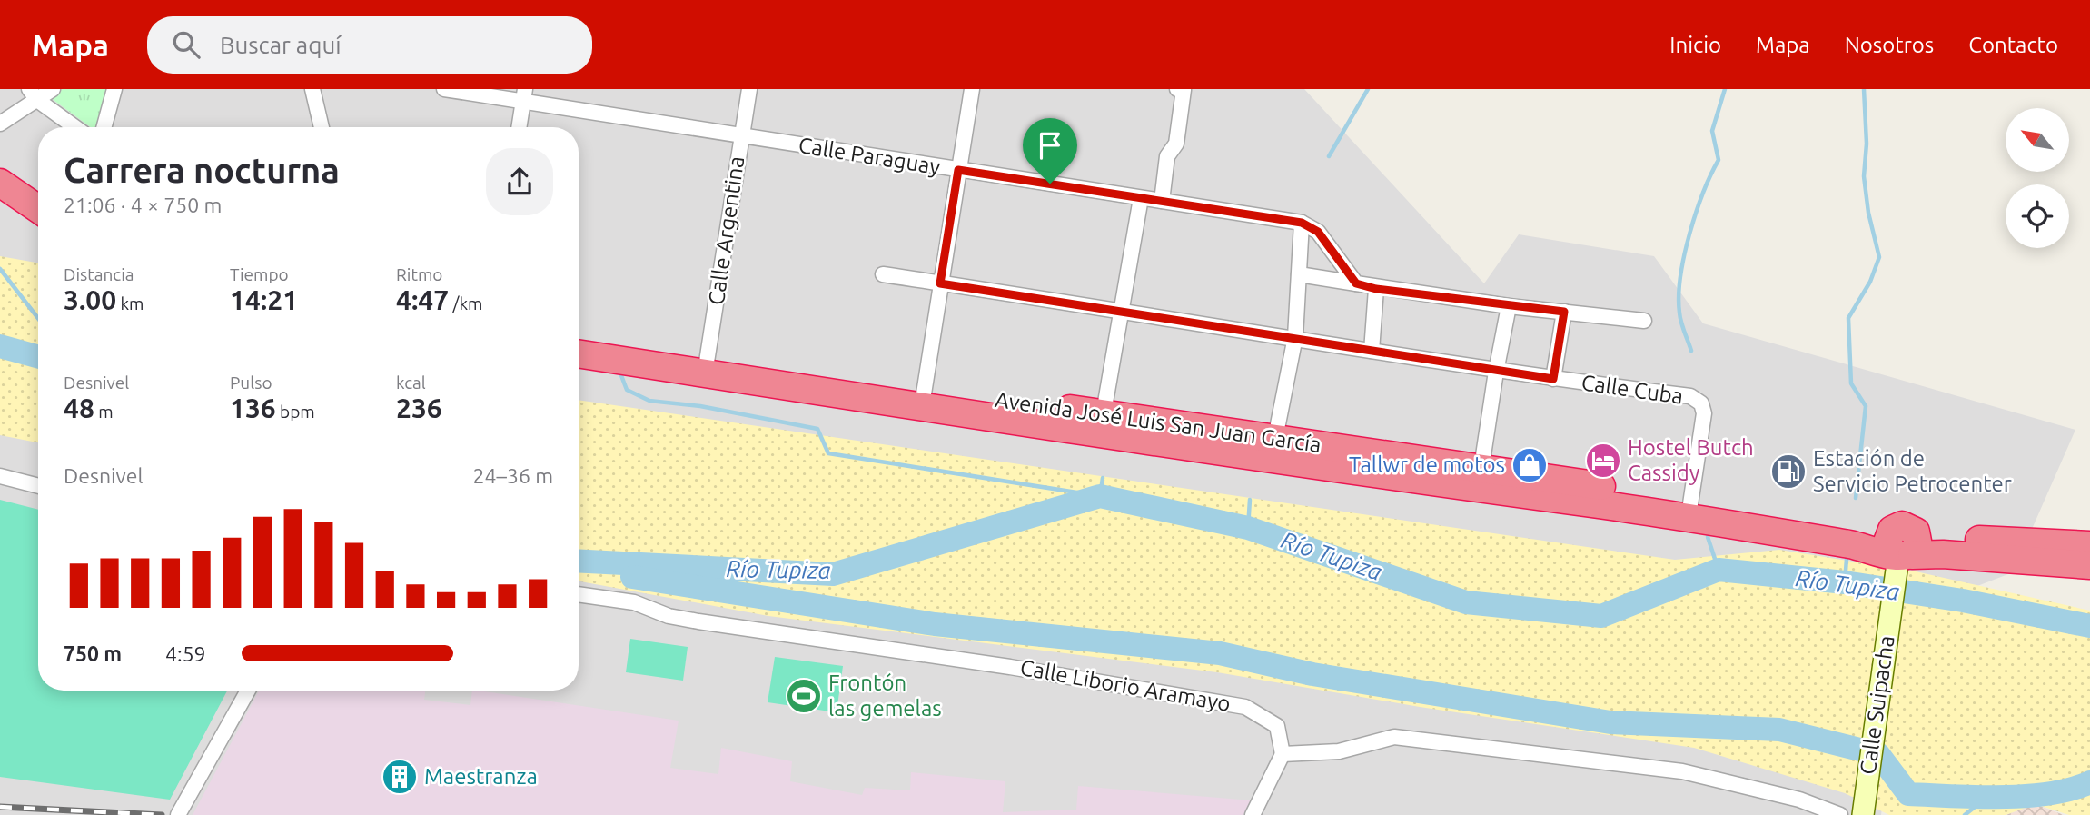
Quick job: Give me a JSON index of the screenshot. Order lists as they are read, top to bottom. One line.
{"streets":{"highway":["Avenida José Luis San Juan García"],"street":["Calle Paraguay","Calle Argentina","Calle Cuba","Calle Liborio Aramayo","Calle Suipacha"]},"crossings":[["Calle Paraguay","Calle Argentina"],["Calle Argentina","Avenida José Luis San Juan García"],["Calle Cuba","Avenida José Luis San Juan García"],["Avenida José Luis San Juan García","Calle Suipacha"]],"water":["Río Tupiza"],"places":{"hotel":["Hostel Butch Cassidy"],"shop":["Tallwr de motos"],"fuel station":["Estación de Servicio Petrocenter"],"sports":["Frontón las gemelas"],"building":["Maestranza"]},"north":"top left","page":{"header":"Mapa","search":"Buscar aquí","nav":["Inicio","Mapa","Nosotros","Contacto"],"heading":["Carrera nocturna","21:06 · 4 × 750 m"],"stats":[["Distancia","3.00 km"],["Tiempo","14:21"],["Ritmo","4:47 /km"],["Desnivel","48 m"],["Pulso","136 bpm"],["kcal","236"]],"chart":["Desnivel","24–36 m"],"list":[{"name":"750 m","note":"4:59"}]}}
